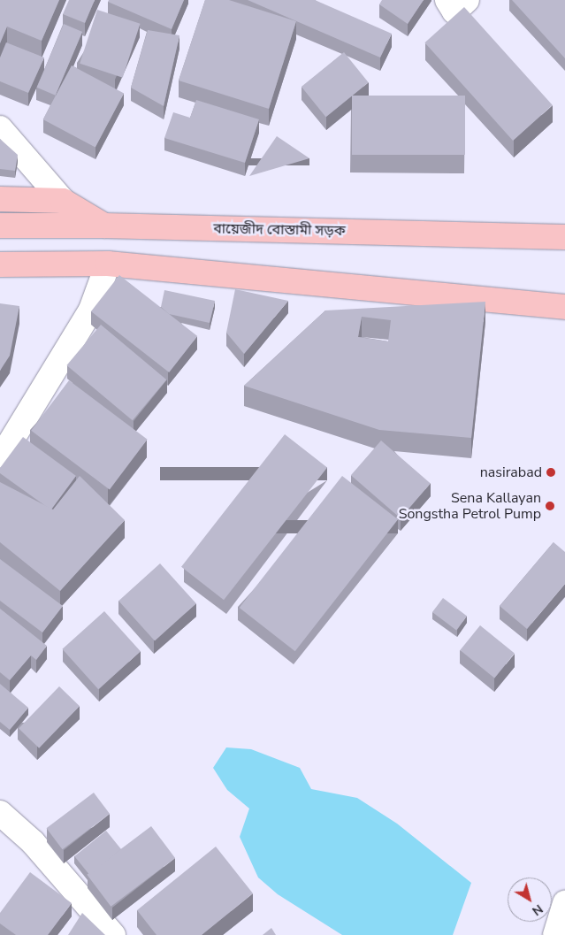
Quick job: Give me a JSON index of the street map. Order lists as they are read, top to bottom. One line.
{"streets":{"main road":["বায়েজীদ বোস্তামী সড়ক"]},"places":["nasirabad","Sena Kallayan Songstha Petrol Pump"],"north":"bottom right"}
